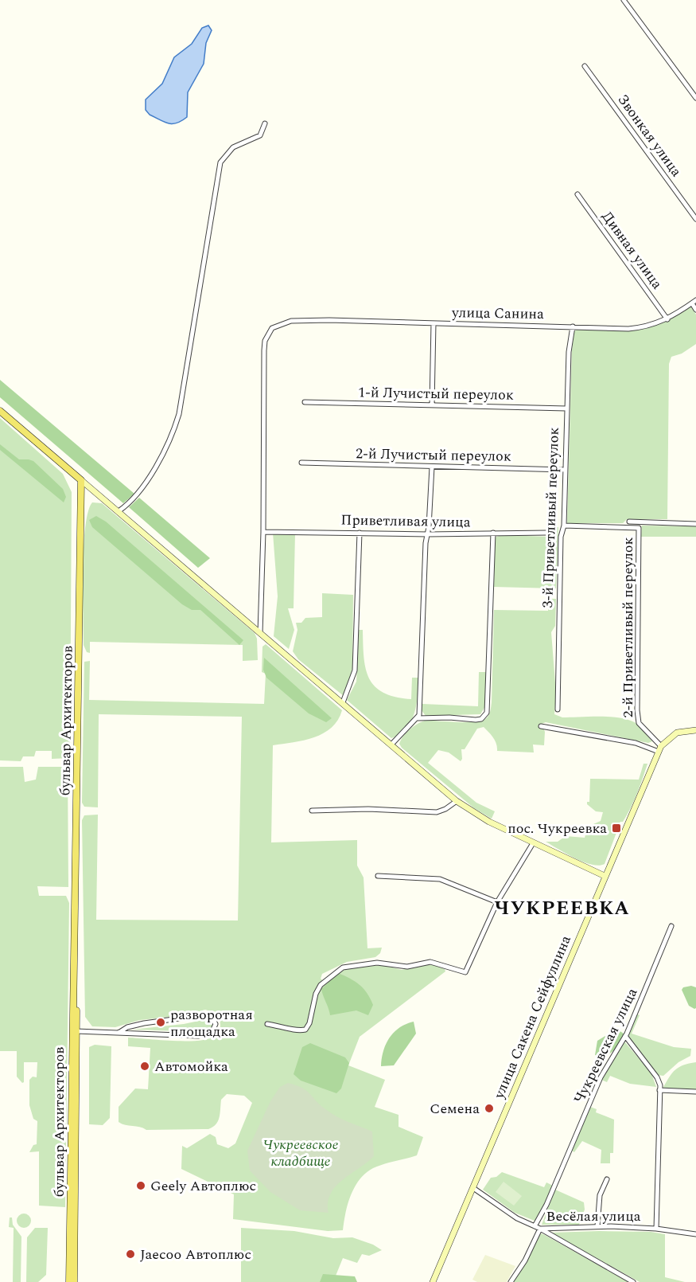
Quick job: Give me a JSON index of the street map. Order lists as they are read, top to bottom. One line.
{"streets":{"main road":["бульвар Архитекторов","улица Сакена Сейфуллина"],"street":["Звонкая улица","Дивная улица","улица Санина","1-й Лучистый переулок","2-й Лучистый переулок","3-й Приветливый переулок","Приветливая улица","2-й Приветливый переулок","Чукреевская улица","Весёлая улица"]},"crossings":[["Дивная улица","улица Санина"],["улица Санина","3-й Приветливый переулок"],["улица Санина","Приветливая улица"],["1-й Лучистый переулок","3-й Приветливый переулок"],["2-й Лучистый переулок","3-й Приветливый переулок"],["3-й Приветливый переулок","2-й Приветливый переулок"],["2-й Приветливый переулок","улица Сакена Сейфуллина"],["улица Сакена Сейфуллина","Весёлая улица"],["Чукреевская улица","Весёлая улица"]],"districts":["ЧУКРЕЕВКА"],"parks":["Чукреевское кладбище"],"places":{"transit":["пос. Чукреевка"],"other":["разворотная площадка","Автомойка","Семена","Geely Автоплюс","Jaecoo Автоплюс"]}}
